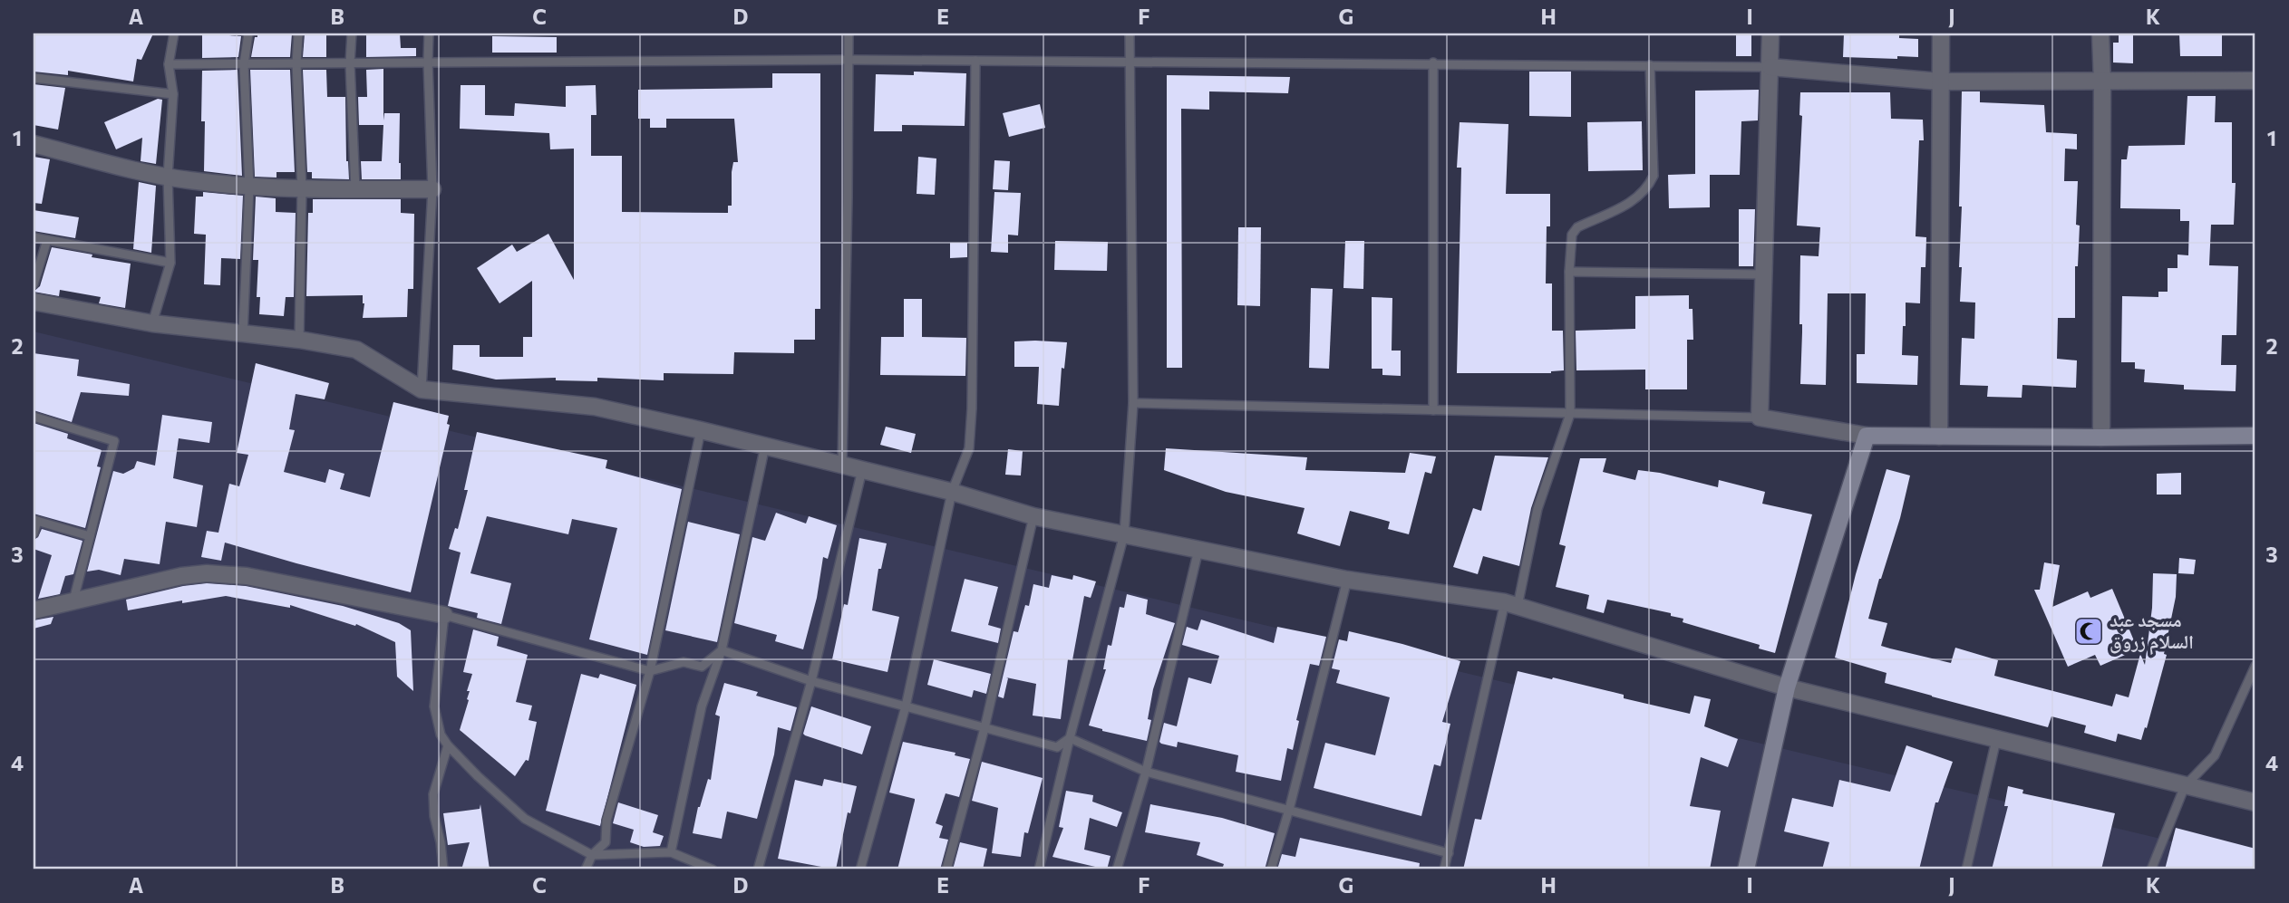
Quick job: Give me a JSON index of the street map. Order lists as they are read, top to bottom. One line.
{"places":{"mosque":["مسجد عبد السلام زروق"]},"grid":{"columns":["A","B","C","D","E","F","G","H","I","J","K"],"rows":["1","2","3","4"]}}
